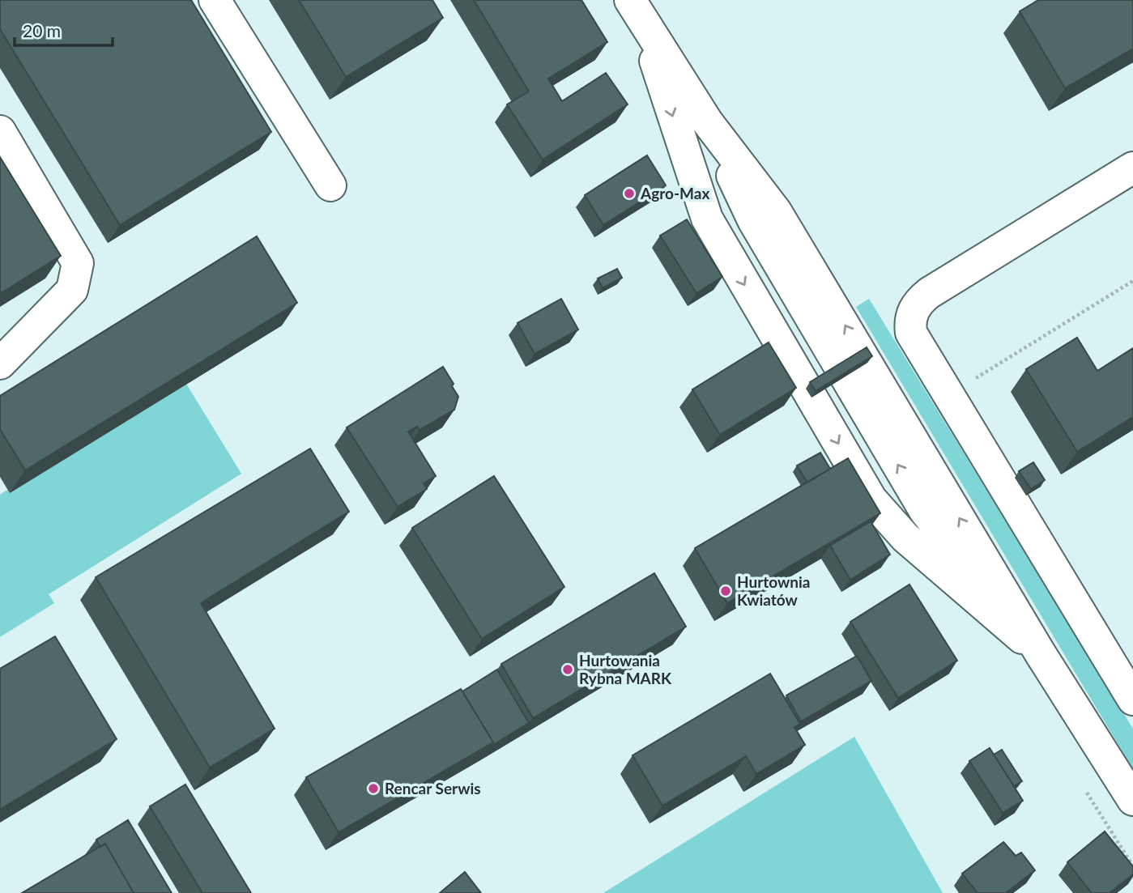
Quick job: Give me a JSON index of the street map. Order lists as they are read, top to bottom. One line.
{"places":["Agro-Max","Hurtownia Kwiatów","Hurtowania Rybna MARK","Rencar Serwis"],"scale_bar":"20 m"}
